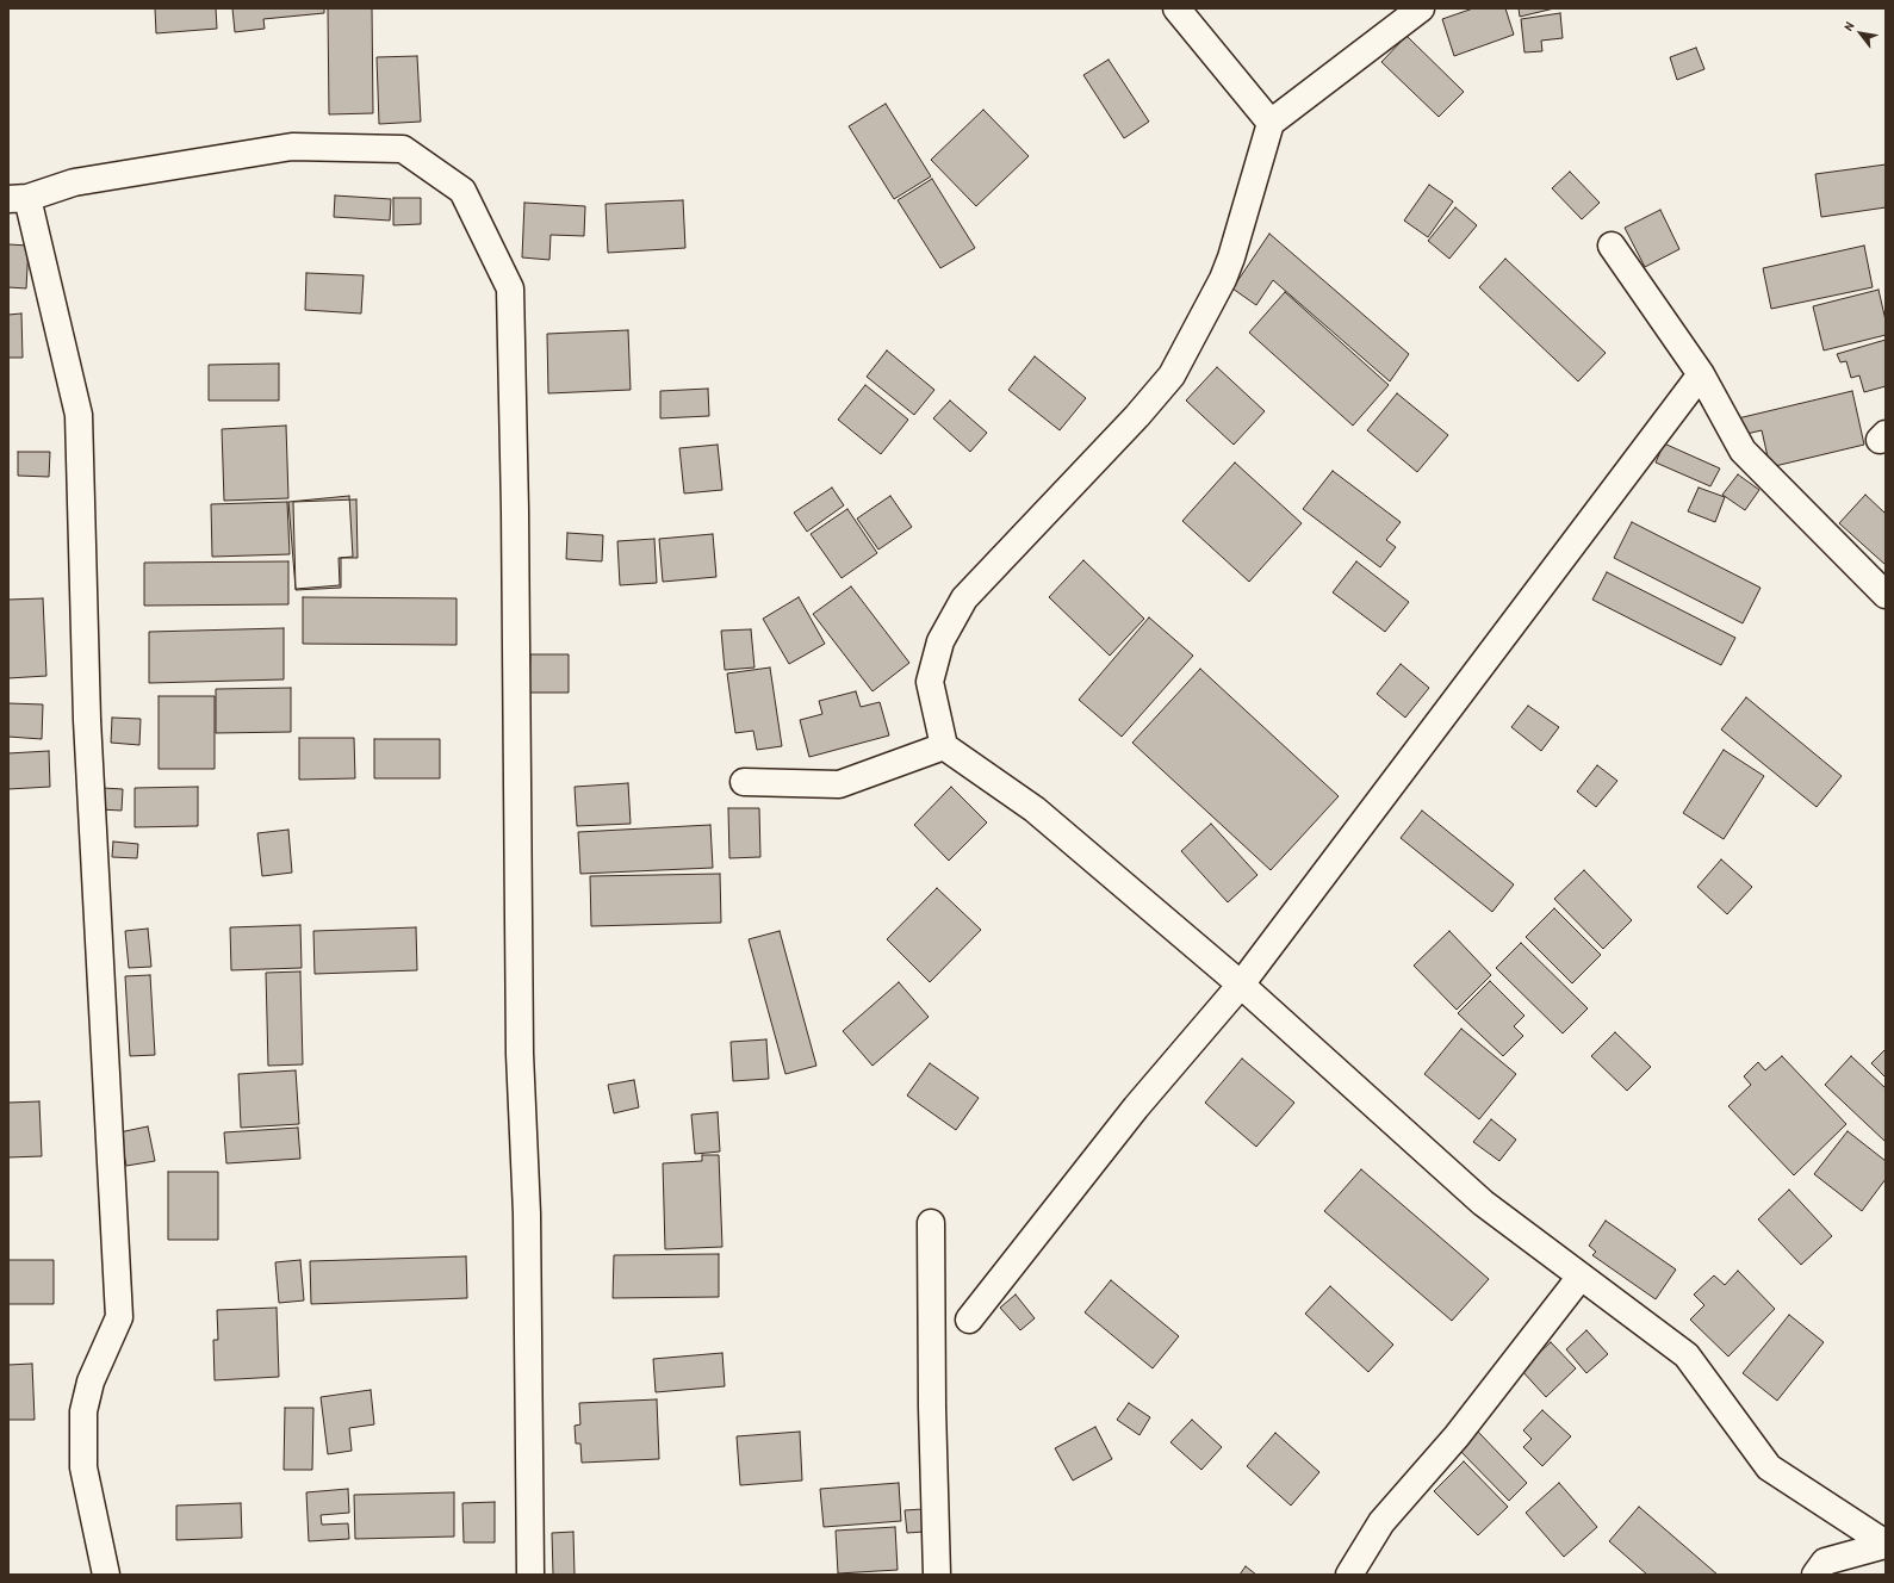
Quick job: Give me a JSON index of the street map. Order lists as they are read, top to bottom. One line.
{"north":"top left"}
